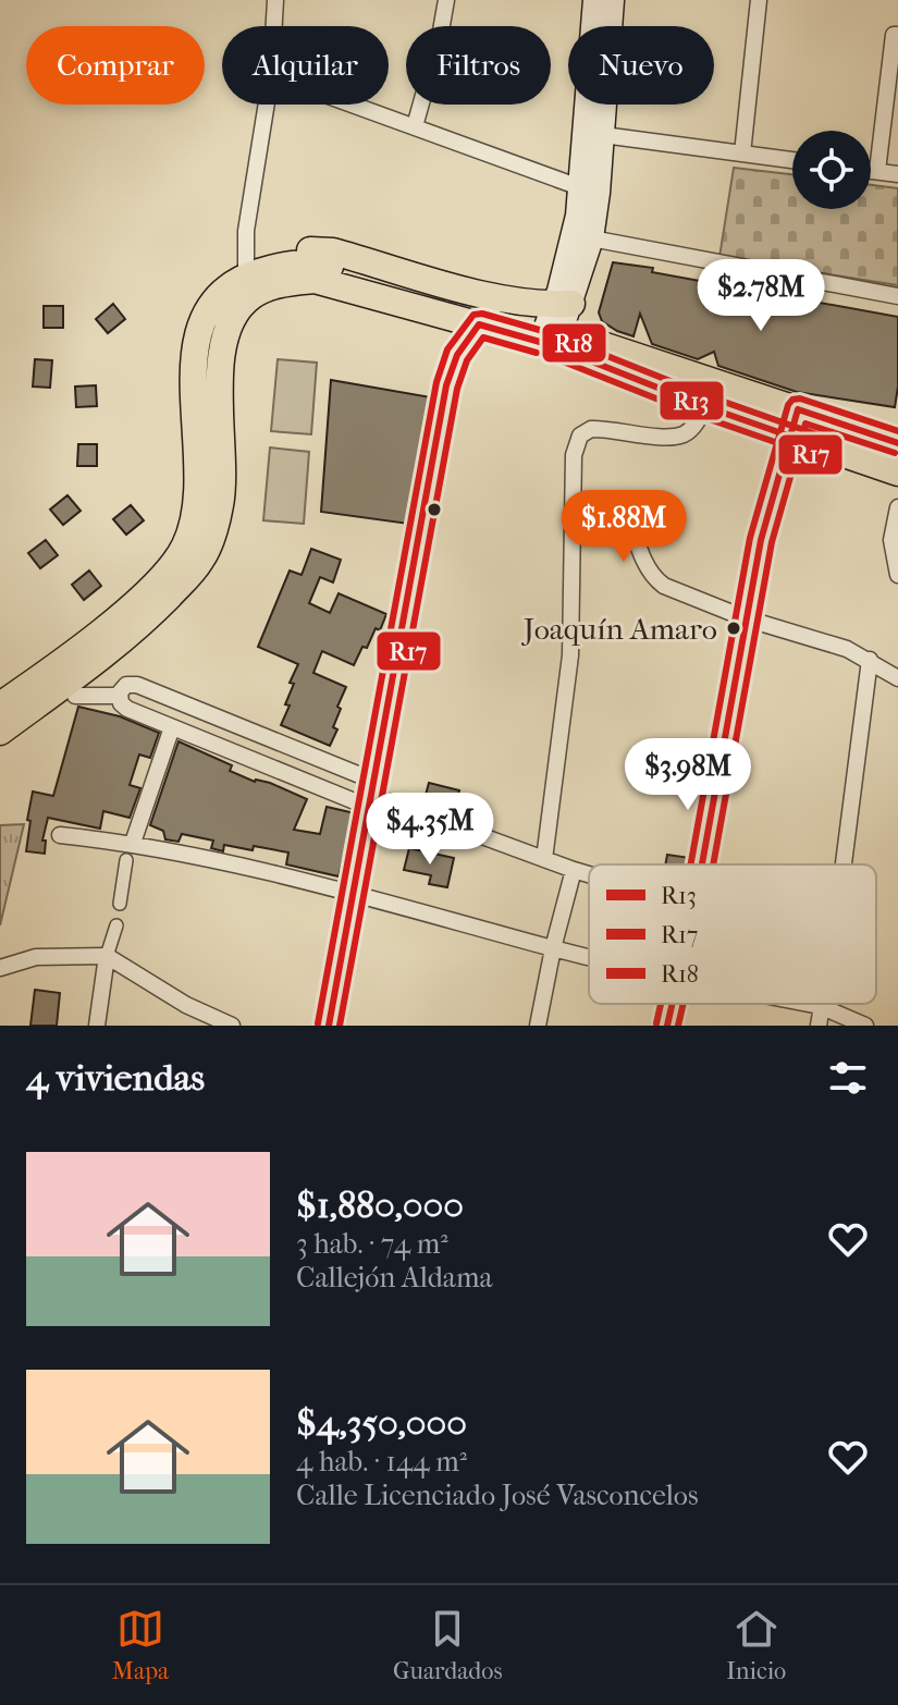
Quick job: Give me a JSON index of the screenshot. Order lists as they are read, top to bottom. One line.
{"places":["Joaquín Amaro"],"lines":["transit line R18","transit line R13","transit line R17"],"legend":["R13","R17","R18"],"page":{"chip":["Comprar","Alquilar","Filtros","Nuevo"],"price":["$2.78M","$1.88M","$3.98M","$4.35M"],"heading":"4 viviendas","list":[{"name":"$1,880,000","note":"3 hab. · 74 m² · Callejón Aldama"},{"name":"$4,350,000","note":"4 hab. · 144 m² · Calle Licenciado José Vasconcelos"}],"tabs":["Mapa","Guardados","Inicio"]}}
